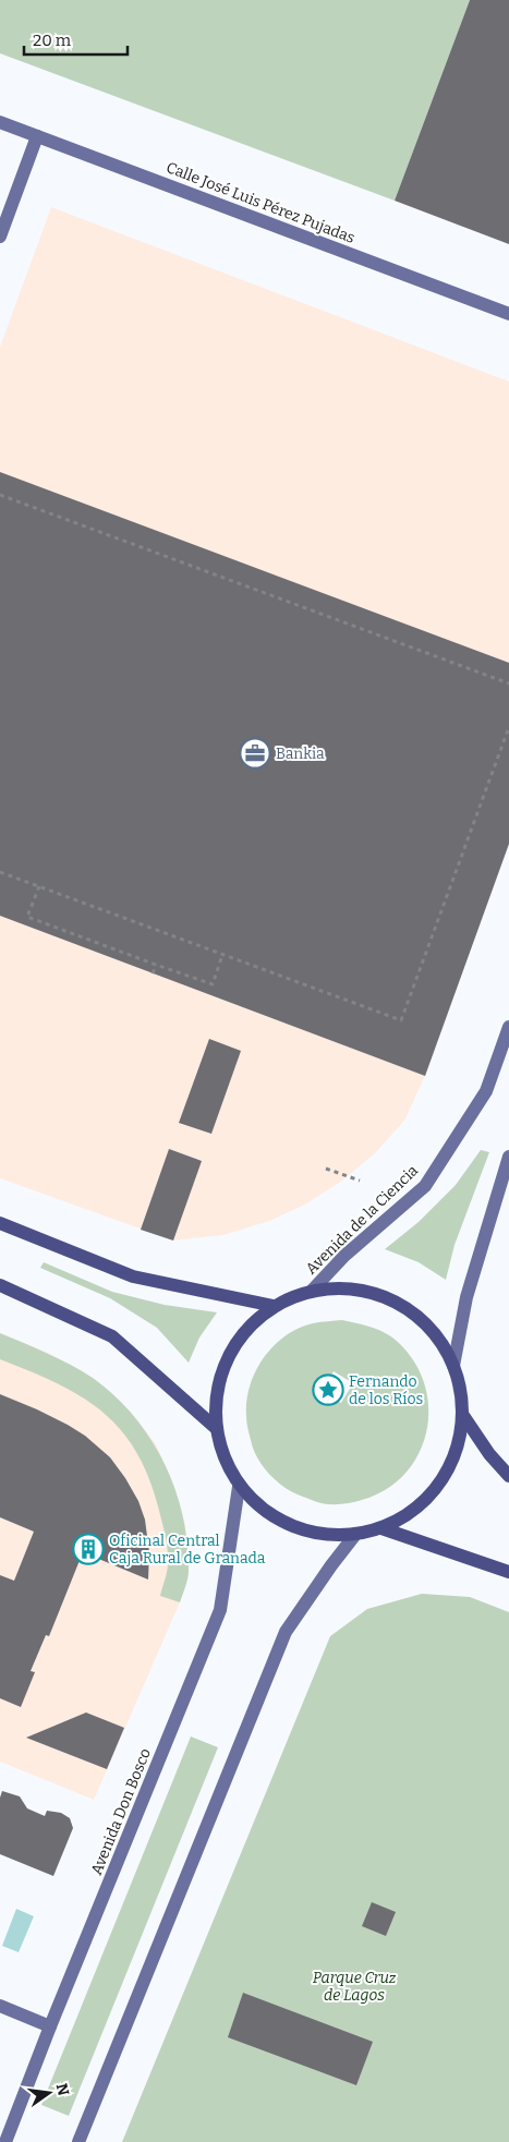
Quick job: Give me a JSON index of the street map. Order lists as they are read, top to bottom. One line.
{"streets":{"main road":["Calle José Luis Pérez Pujadas","Avenida de la Ciencia","Avenida Don Bosco"]},"parks":["Parque Cruz de Lagos"],"places":{"office":["Bankia"],"place":["Fernando de los Ríos"],"building":["Oficinal Central Caja Rural de Granada"]},"scale_bar":"20 m","north":"right"}
